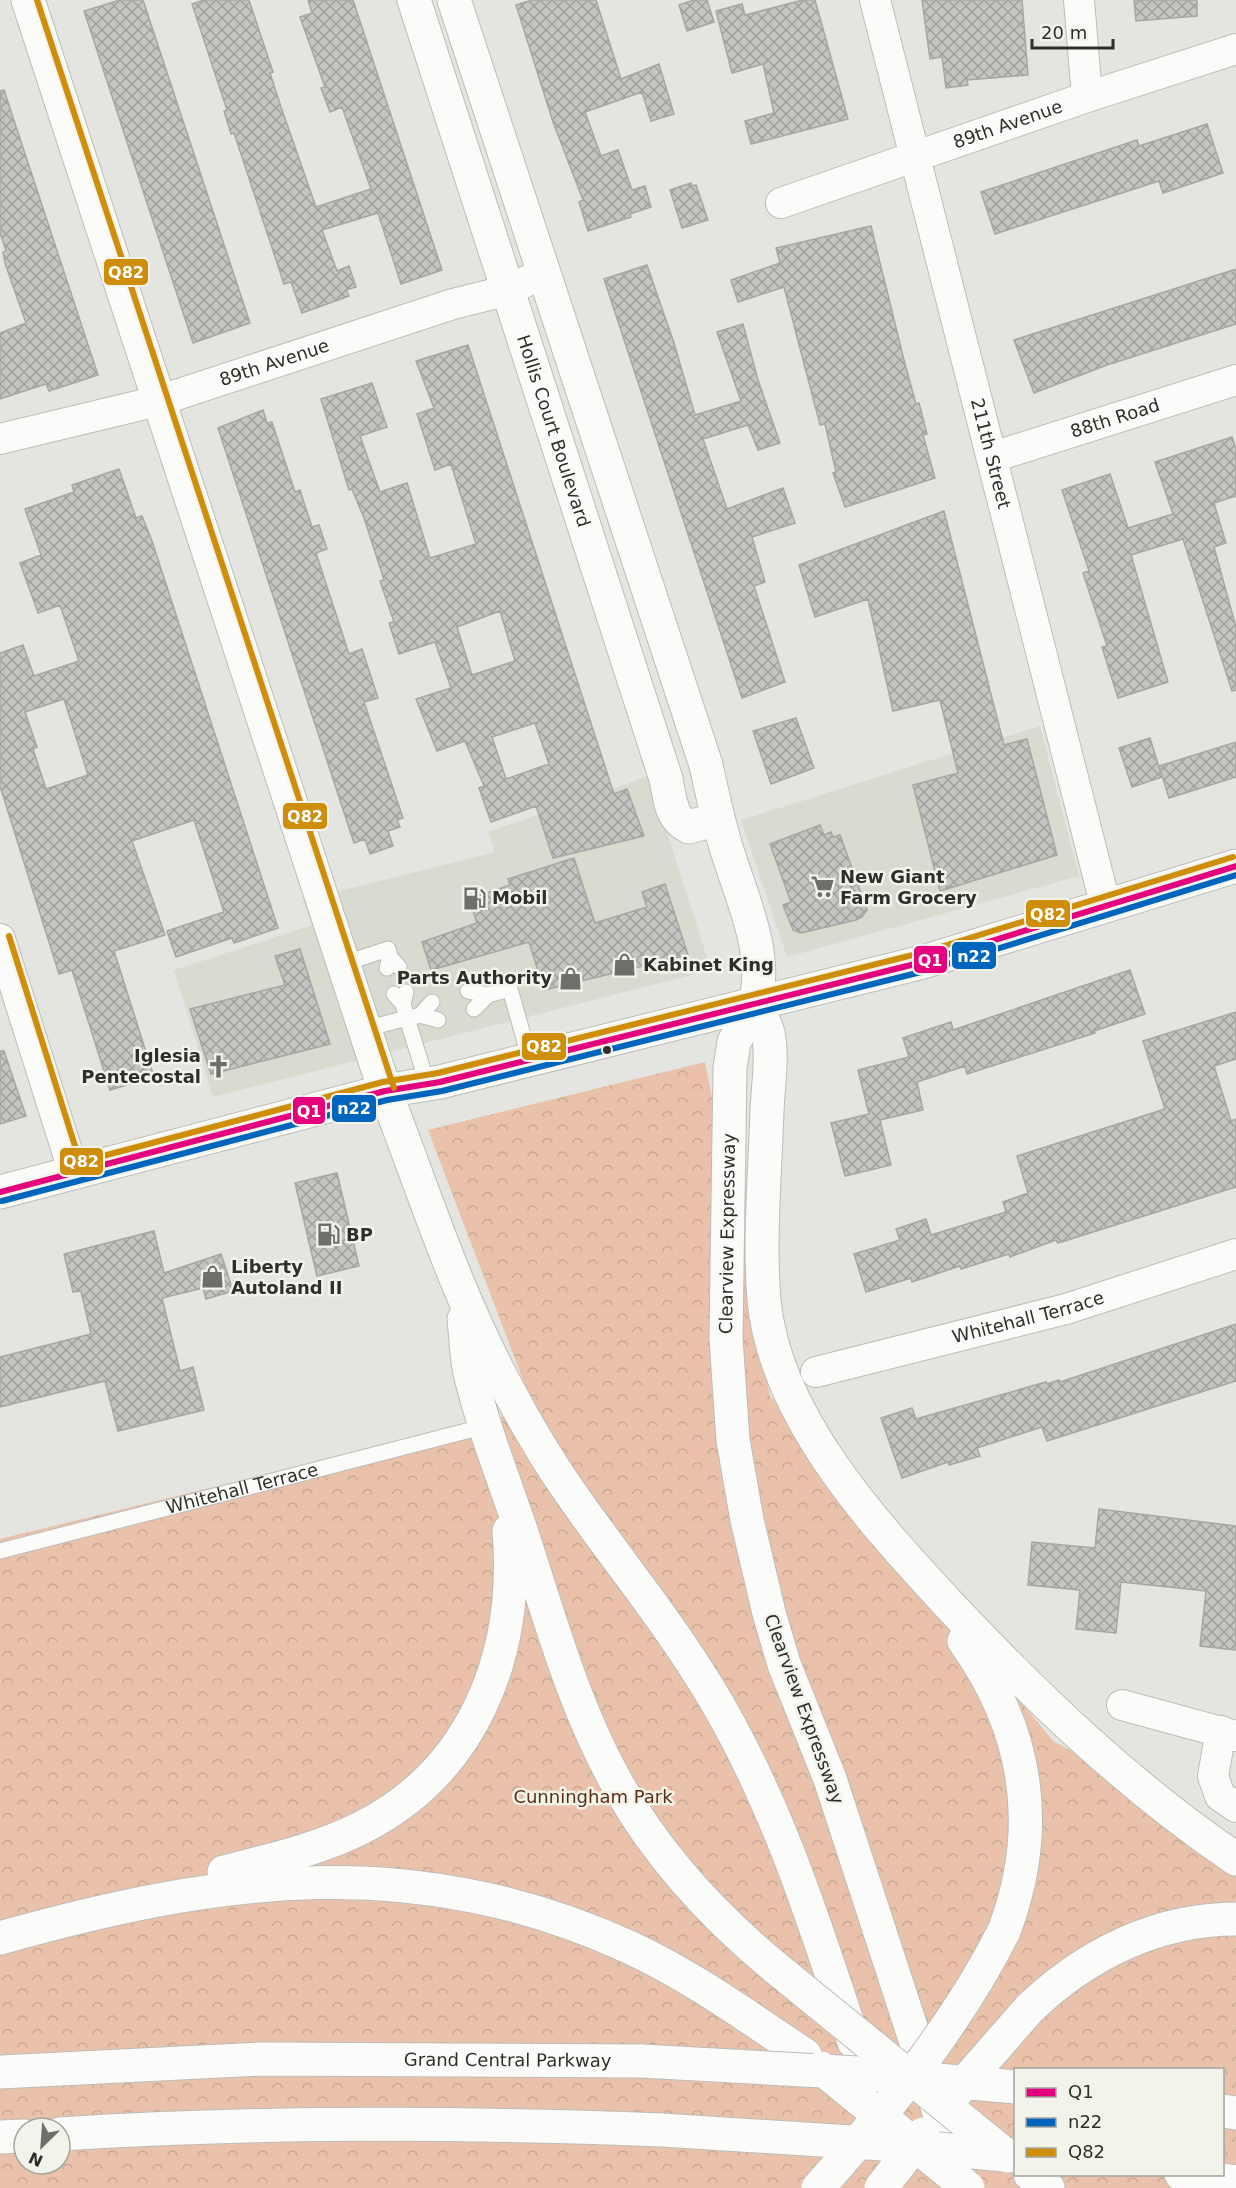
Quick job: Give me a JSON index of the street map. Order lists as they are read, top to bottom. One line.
{"streets":{"main road":["Hollis Court Boulevard","Clearview Expressway","Grand Central Parkway"],"street":["89th Avenue","88th Road","211th Street","Whitehall Terrace"]},"crossings":[["89th Avenue","Hollis Court Boulevard"],["89th Avenue","211th Street"],["88th Road","211th Street"]],"parks":["Cunningham Park"],"places":{"supermarket":["New Giant Farm Grocery"],"fuel station":["Mobil","BP"],"shop":["Kabinet King","Parts Authority","Liberty Autoland II"],"church":["Iglesia Pentecostal"]},"lines":["transit line Q82","transit line Q1","transit line n22"],"legend":["Q1","n22","Q82"],"scale_bar":"20 m","north":"bottom left"}
